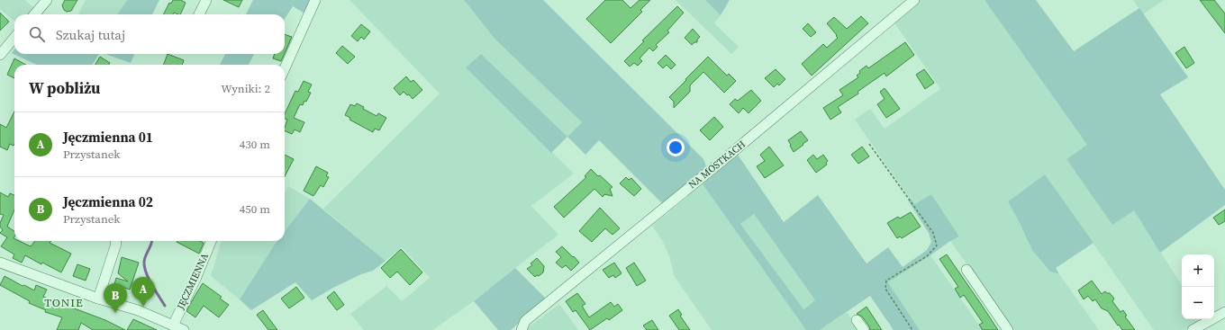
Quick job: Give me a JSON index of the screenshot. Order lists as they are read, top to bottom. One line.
{"streets":{"street":["NA MOSTKACH","JĘCZMIENNA"]},"districts":["TONIE"],"page":{"search":"Szukaj tutaj","heading":["W pobliżu","Wyniki: 2"],"list":[{"mark":"A","name":"Jęczmienna 01","note":"Przystanek","value":"430 m"},{"mark":"B","name":"Jęczmienna 02","note":"Przystanek","value":"450 m"}],"map_buttons":["+","−"],"pins":["A","B"]}}
